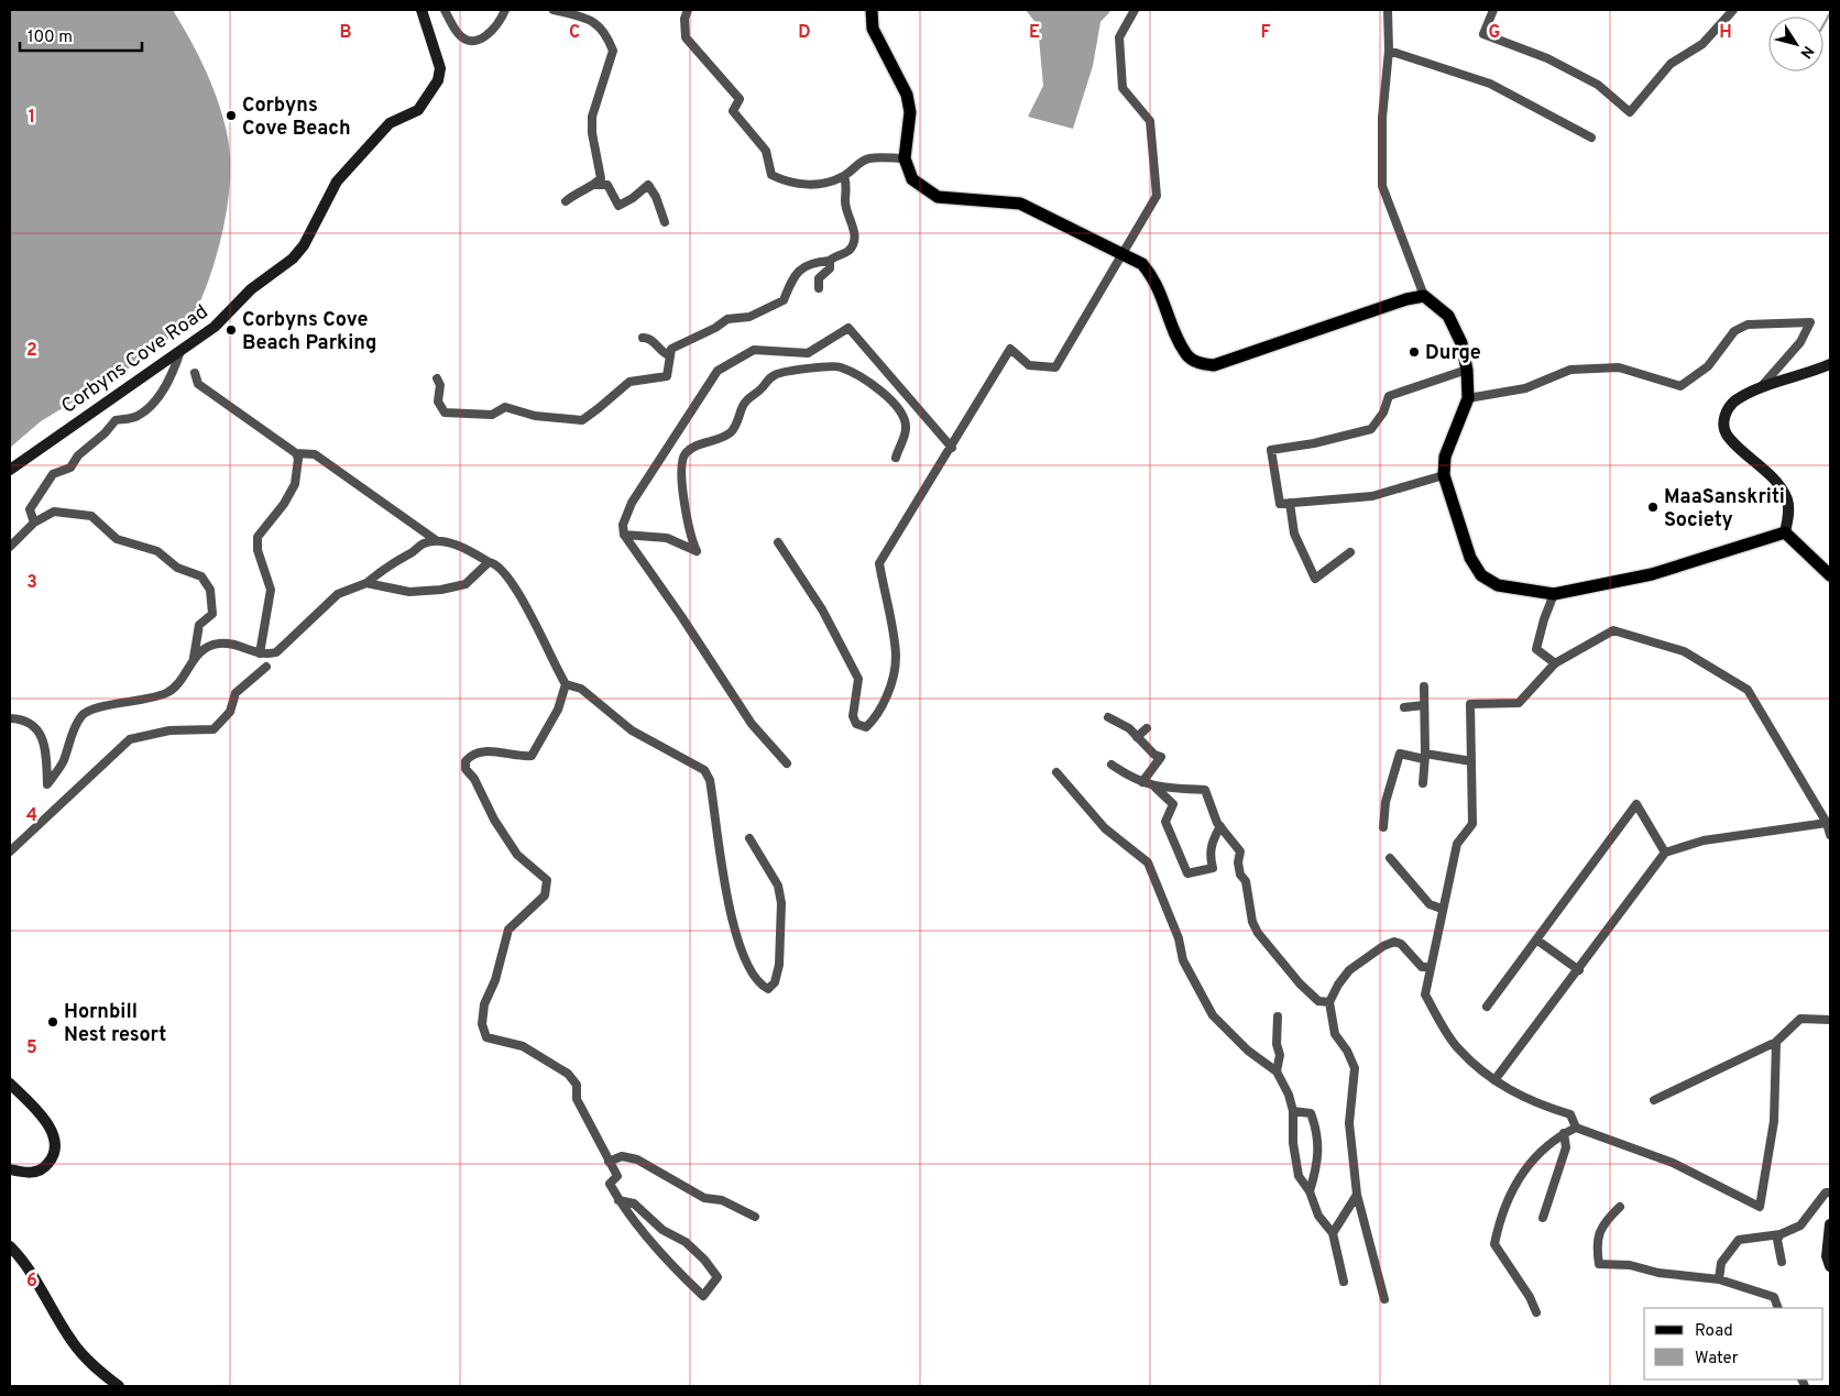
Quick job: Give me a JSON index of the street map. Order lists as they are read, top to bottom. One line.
{"streets":{"main road":["Corbyns Cove Road"]},"places":["Corbyns Cove Beach","Corbyns Cove Beach Parking","Durge","MaaSanskriti Society","Hornbill Nest resort"],"legend":["Road","Water"],"scale_bar":"100 m","north":"bottom right","grid":{"columns":["B","C","D","E","F","G","H"],"rows":["1","2","3","4","5","6"]}}
